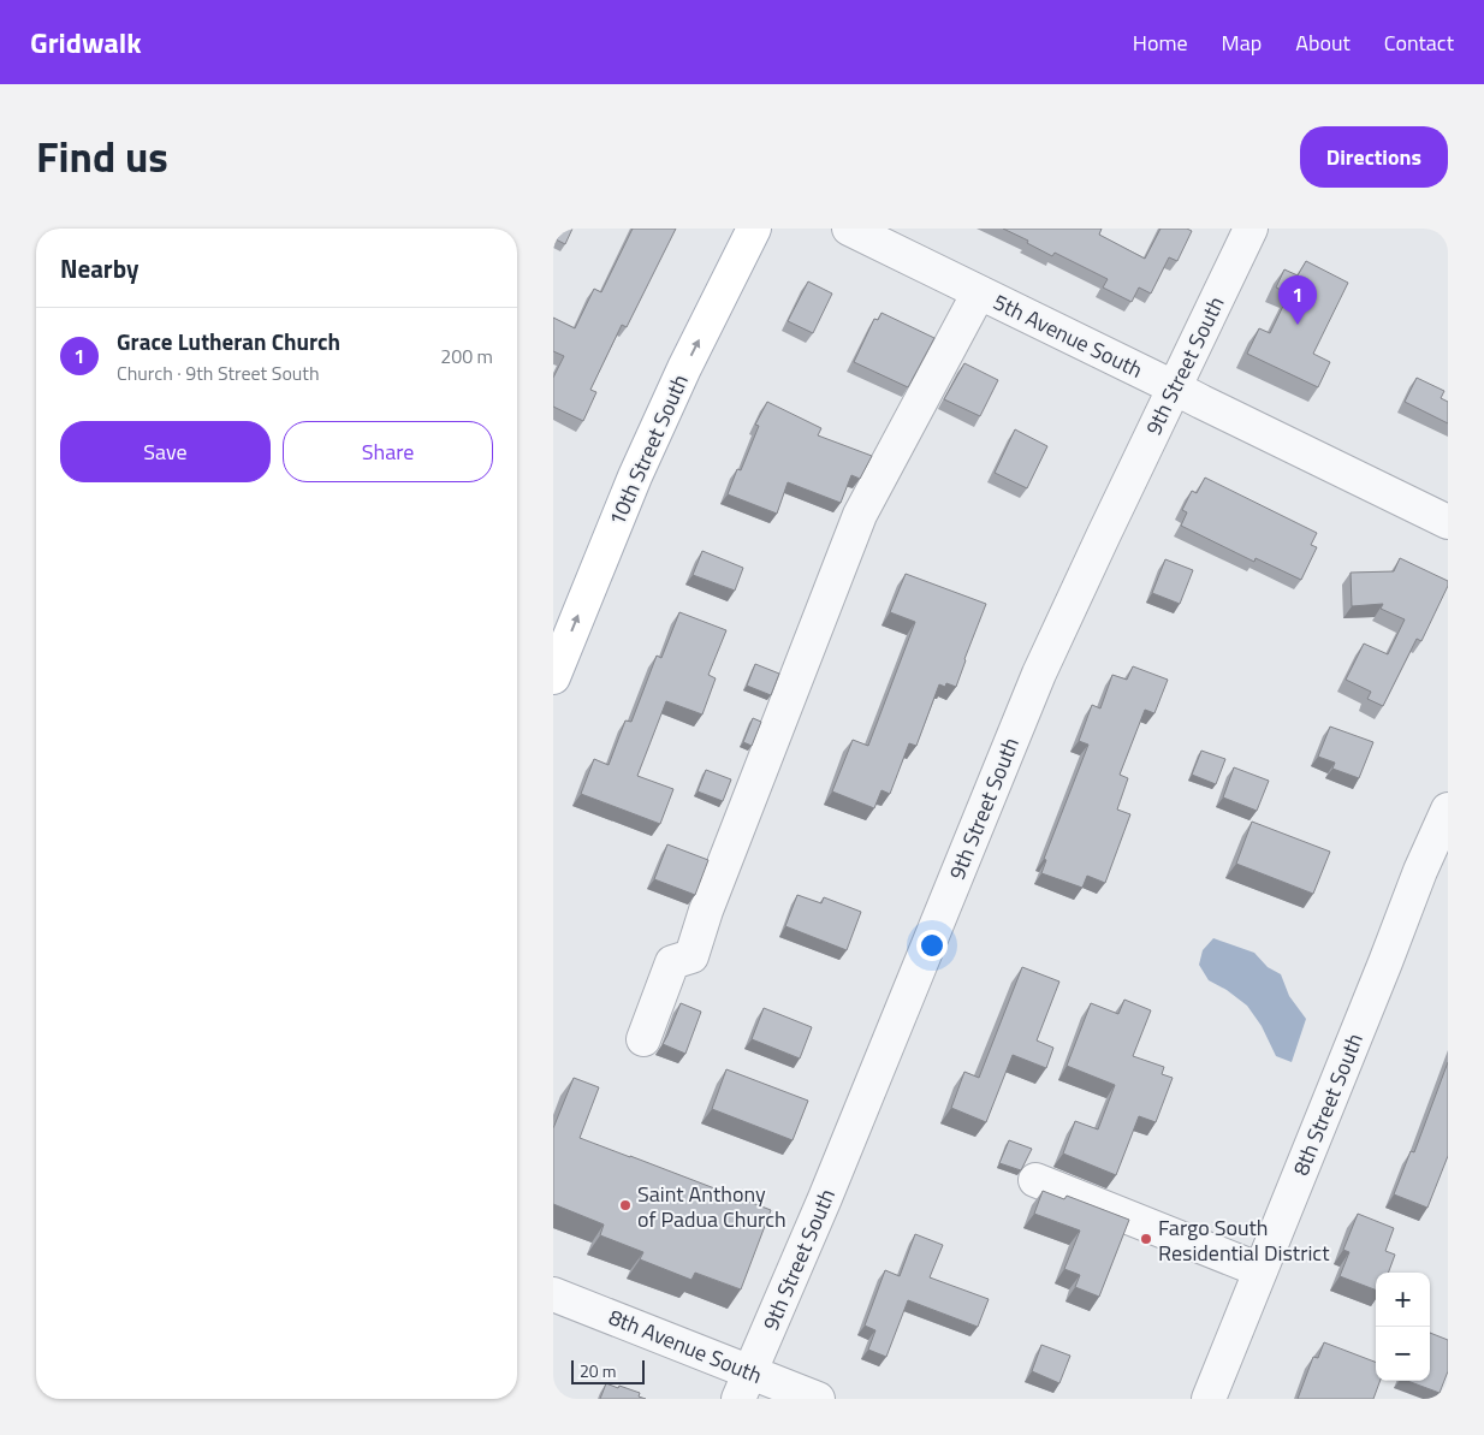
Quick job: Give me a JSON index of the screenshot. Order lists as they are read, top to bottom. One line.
{"streets":{"main road":["10th Street South"],"street":["5th Avenue South","9th Street South","8th Street South","8th Avenue South"]},"crossings":[["5th Avenue South","9th Street South"],["9th Street South","8th Avenue South"]],"one_way":["10th Street South"],"places":["Saint Anthony of Padua Church","Fargo South Residential District"],"scale_bar":"20 m","page":{"header":"Gridwalk","nav":["Home","Map","About","Contact"],"title":"Find us","buttons":["Directions",["Save","Share"]],"heading":"Nearby","pins":"1","list":[{"mark":"1","name":"Grace Lutheran Church","note":"Church · 9th Street South","value":"200 m"}],"map_buttons":["+","−"],"scale":"20 m"}}
